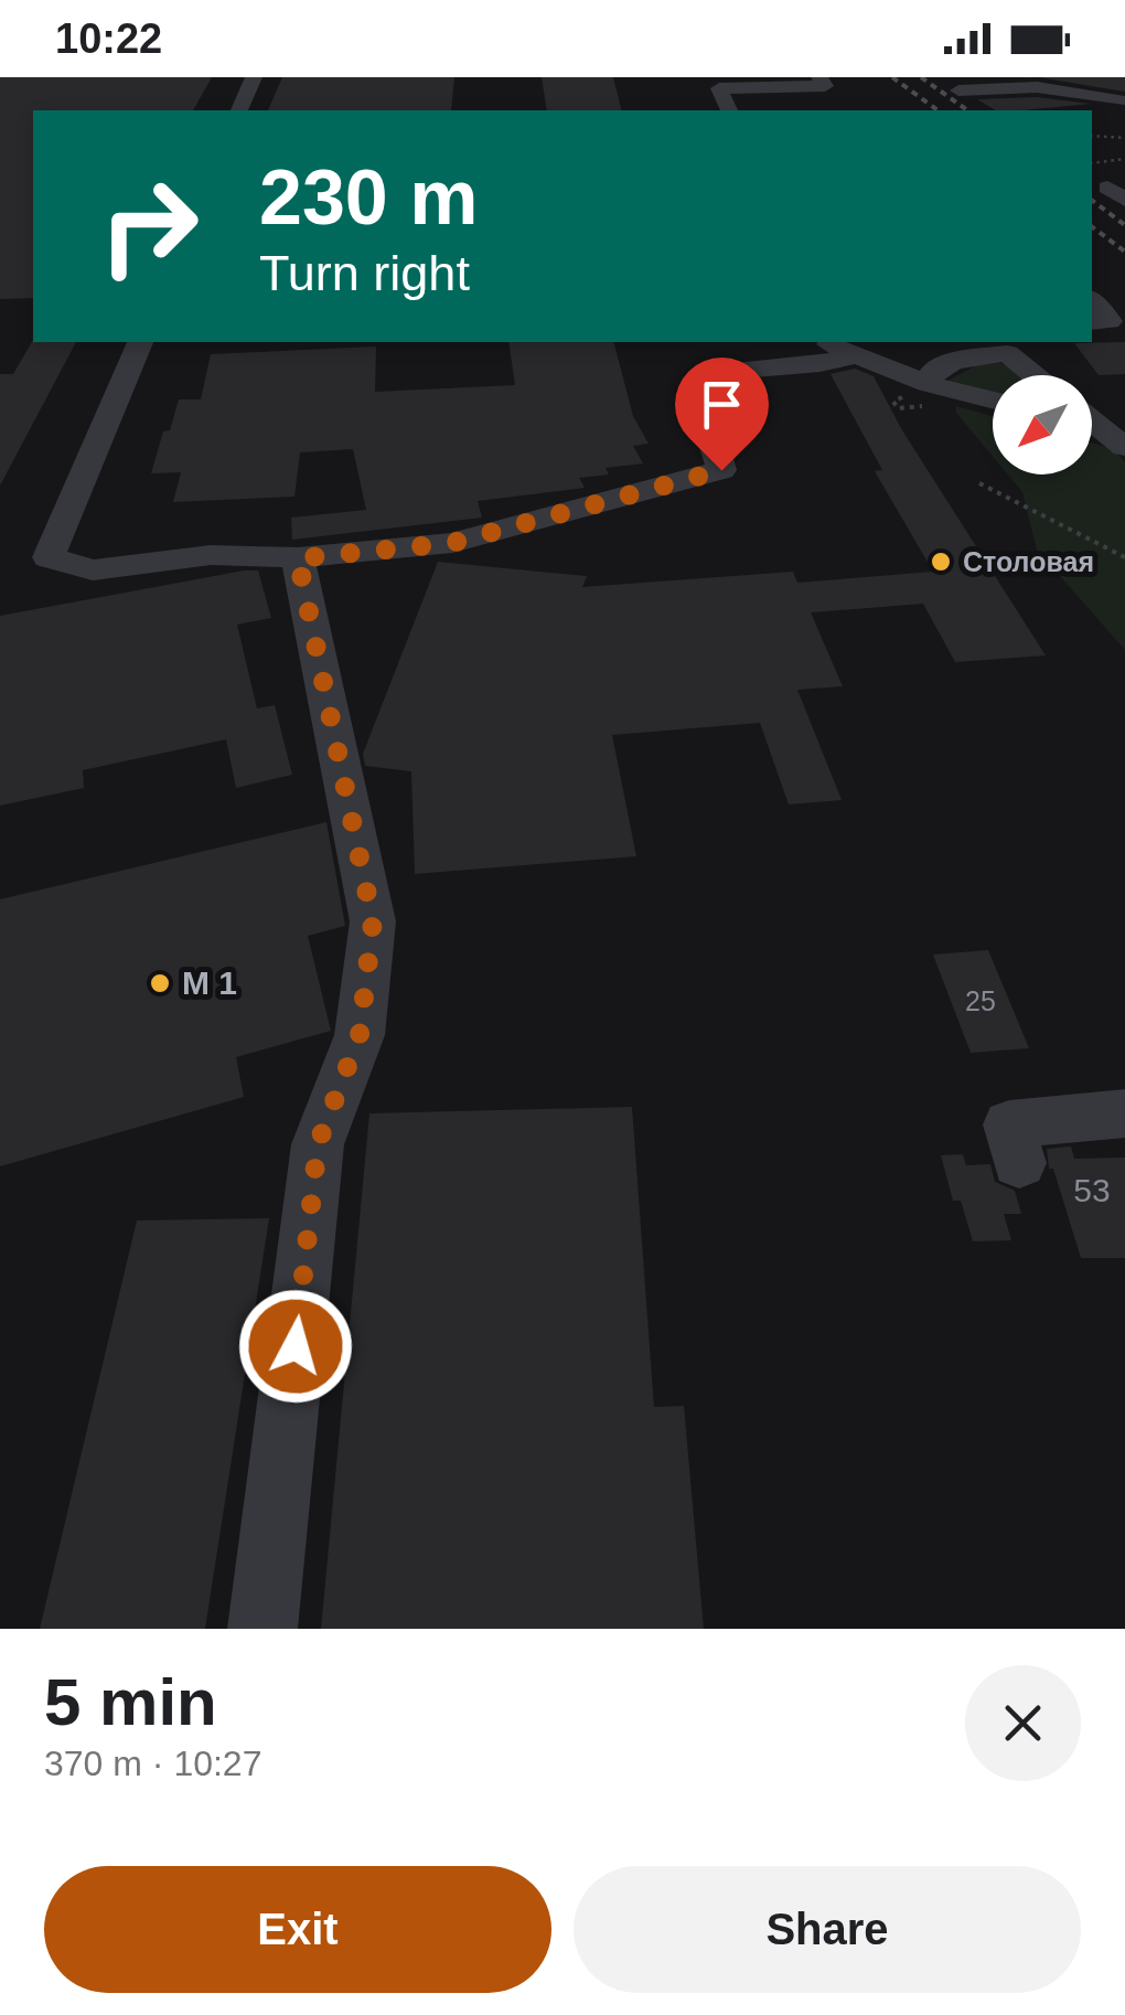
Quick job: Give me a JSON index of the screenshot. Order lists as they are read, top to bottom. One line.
{"places":["Столовая","M 1"],"house_numbers":["25","53"],"north":"bottom left","page":{"status":"10:22","turn":["230 m","Turn right"],"heading":["5 min","370 m · 10:27"],"buttons":["Exit","Share"]}}
